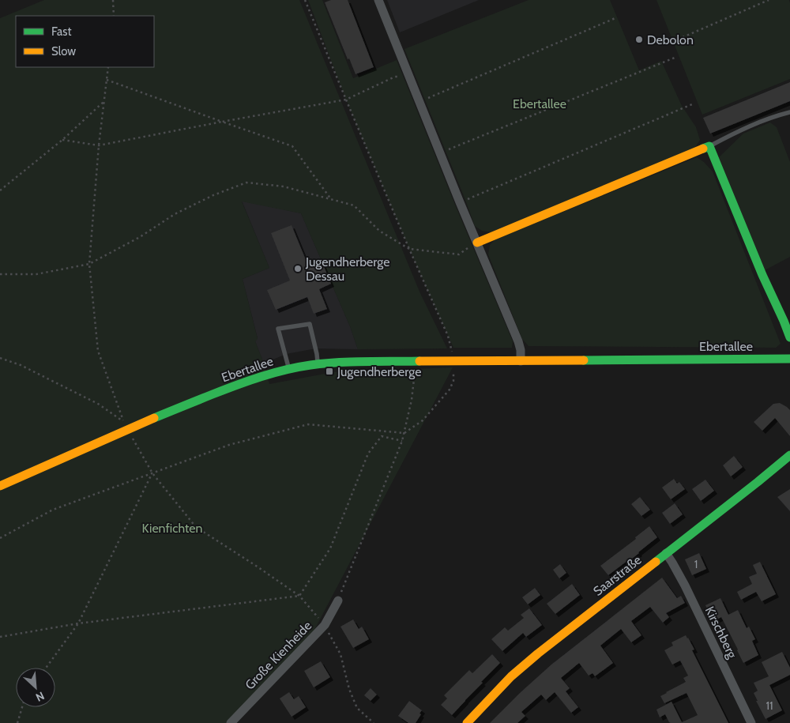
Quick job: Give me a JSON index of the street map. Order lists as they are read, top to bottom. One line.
{"streets":{"street":["Ebertallee","Saarstraße","Kirschberg","Große Kienheide"]},"crossings":[["Saarstraße","Kirschberg"]],"parks":["Ebertallee","Kienfichten"],"places":{"other":["Debolon","Jugendherberge Dessau"],"transit":["Jugendherberge"]},"house_numbers":["1","11"],"legend":["Fast","Slow"],"north":"bottom right"}
